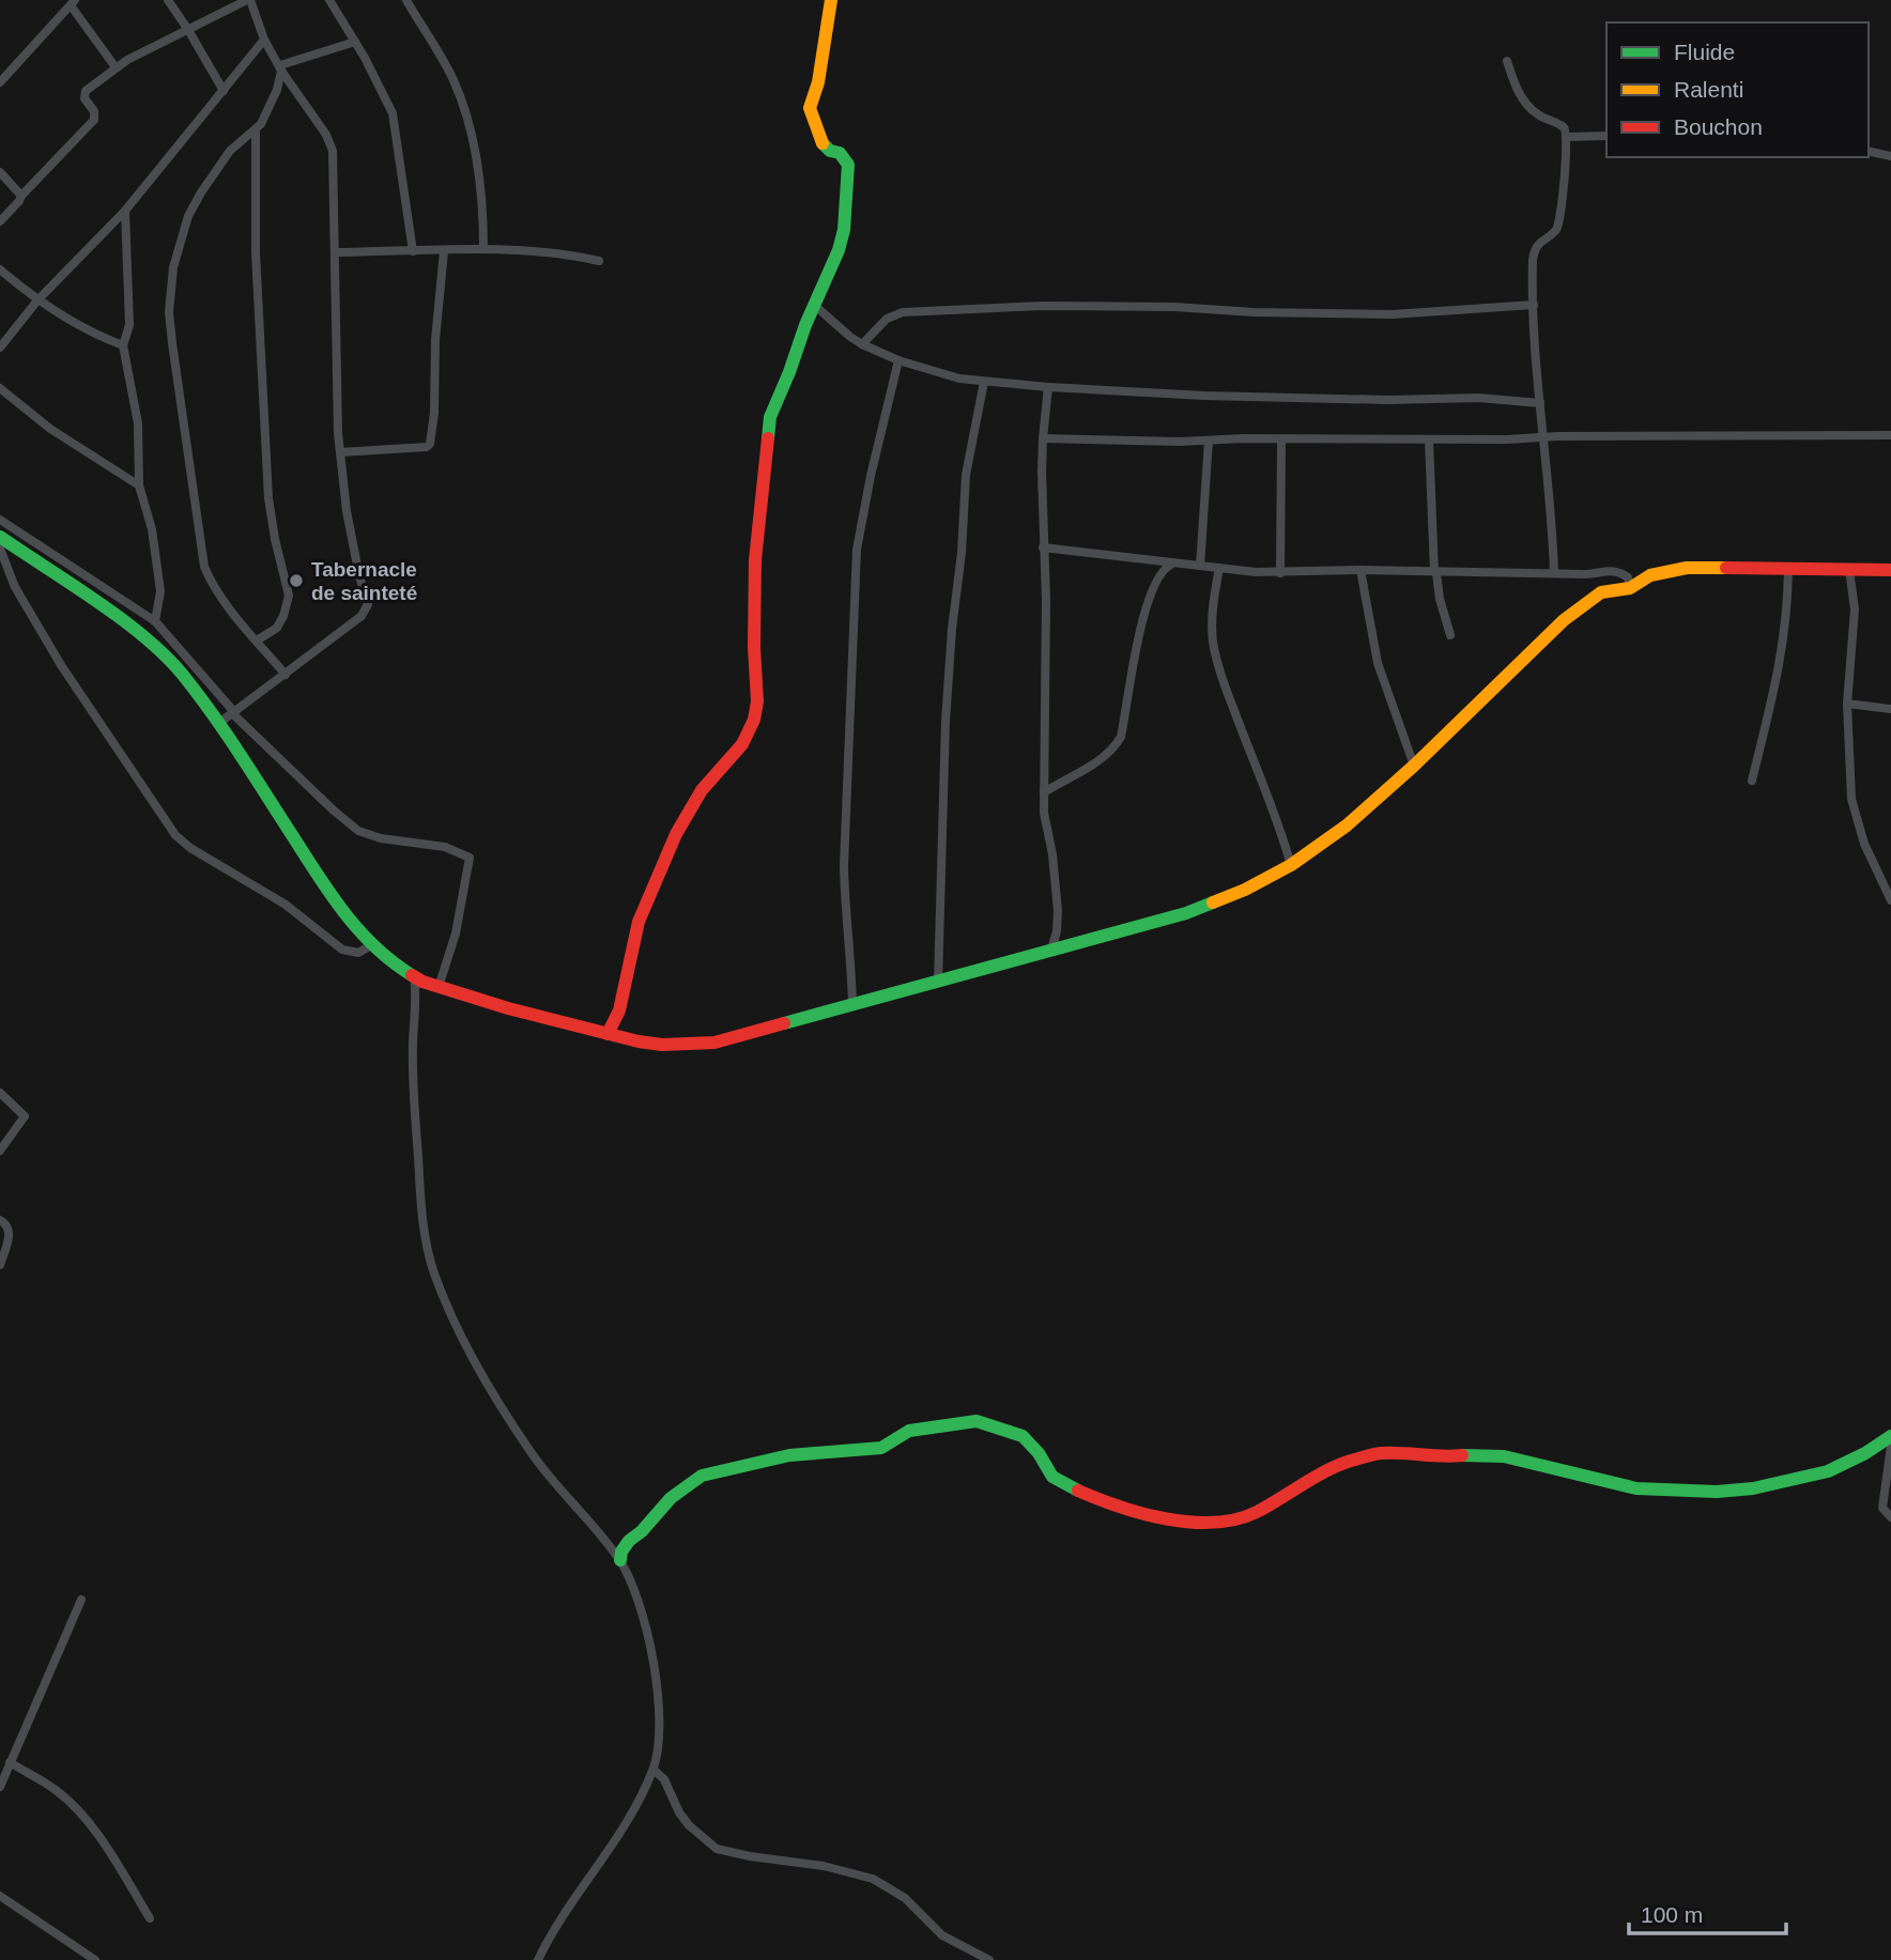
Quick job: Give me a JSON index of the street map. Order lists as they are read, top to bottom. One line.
{"places":["Tabernacle de sainteté"],"legend":["Fluide","Ralenti","Bouchon"],"scale_bar":"100 m"}
